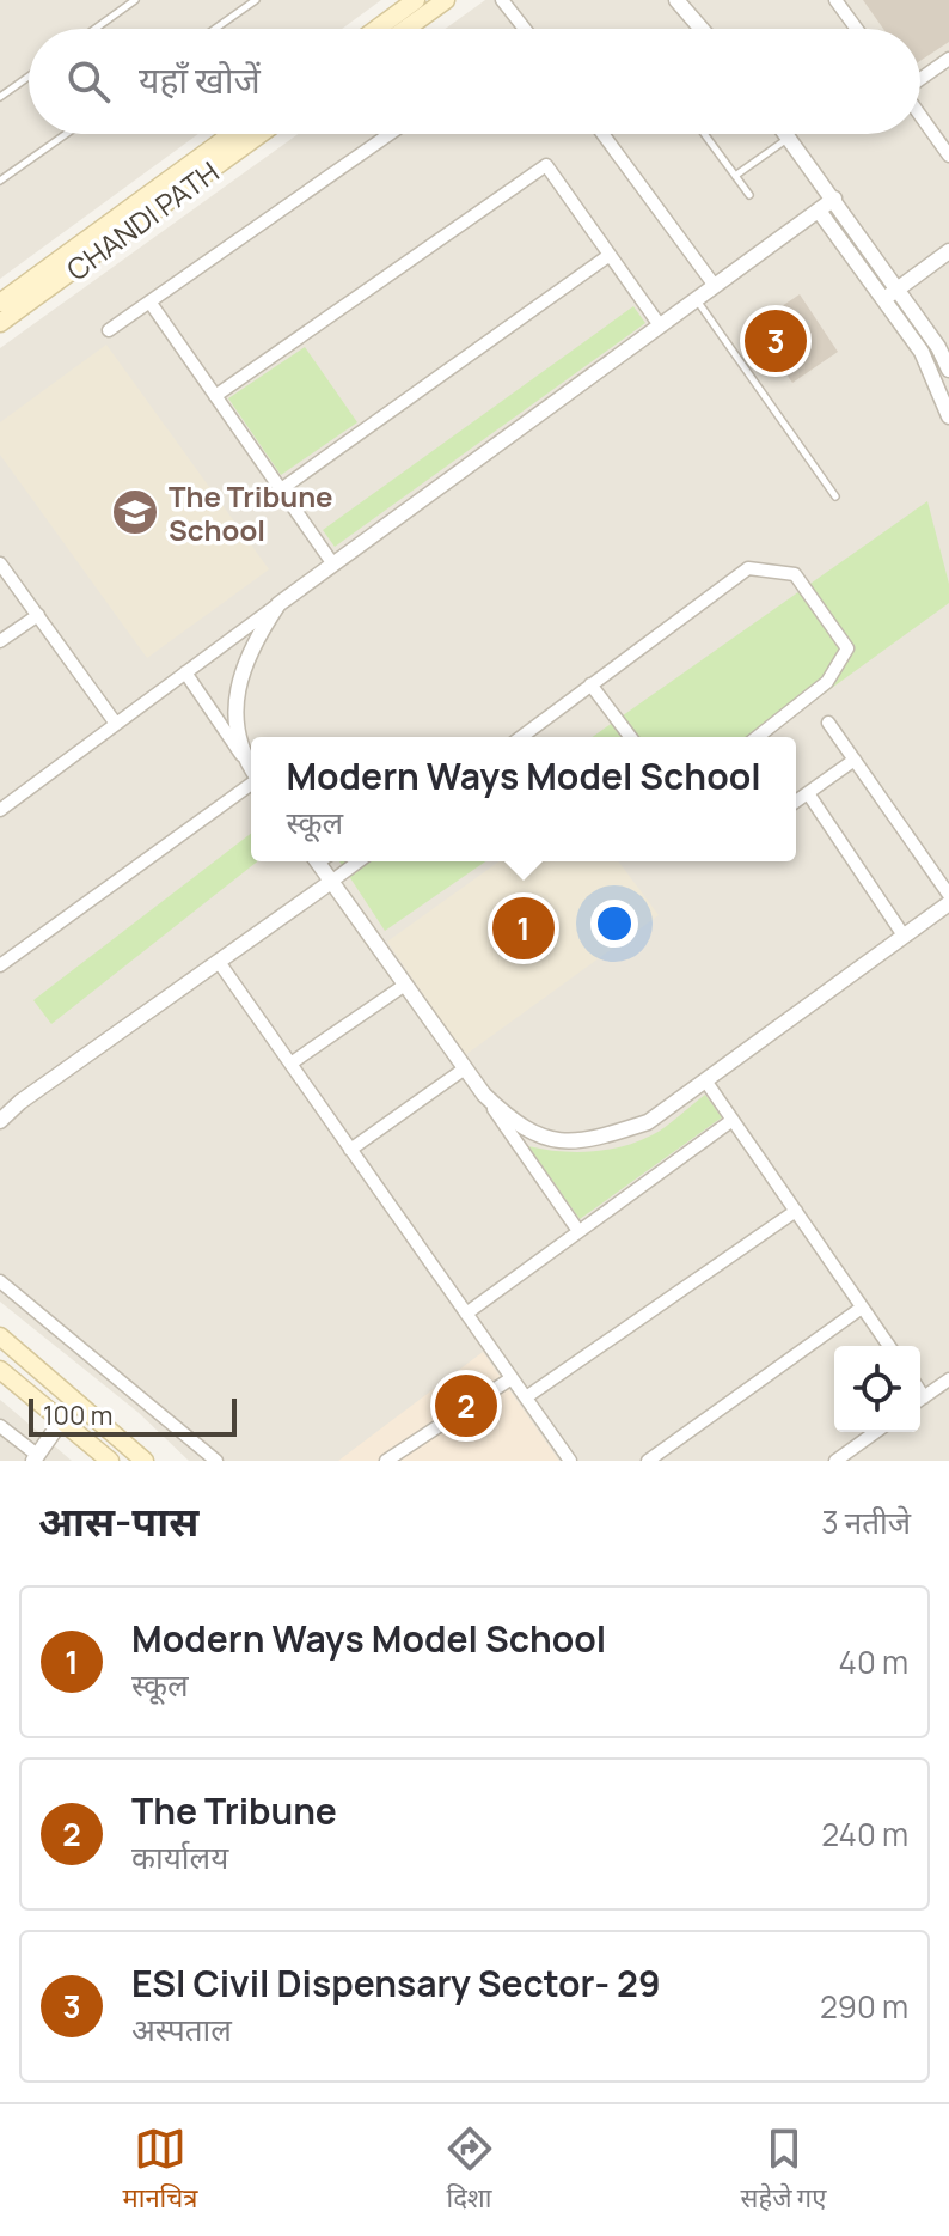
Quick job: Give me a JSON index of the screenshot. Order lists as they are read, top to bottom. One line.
{"streets":{"main road":["CHANDI PATH"]},"places":{"school or university":["The Tribune School"]},"scale_bar":"100 m","page":{"search":"यहाँ खोजें","pins":["3","1","2"],"popup":["Modern Ways Model School","स्कूल"],"scale":"100 m","heading":["आस-पास","3 नतीजे"],"list":[{"mark":"1","name":"Modern Ways Model School","note":"स्कूल","value":"40 m"},{"mark":"2","name":"The Tribune","note":"कार्यालय","value":"240 m"},{"mark":"3","name":"ESI Civil Dispensary Sector- 29","note":"अस्पताल","value":"290 m"}],"nav":["मानचित्र","दिशा","सहेजे गए"]}}
